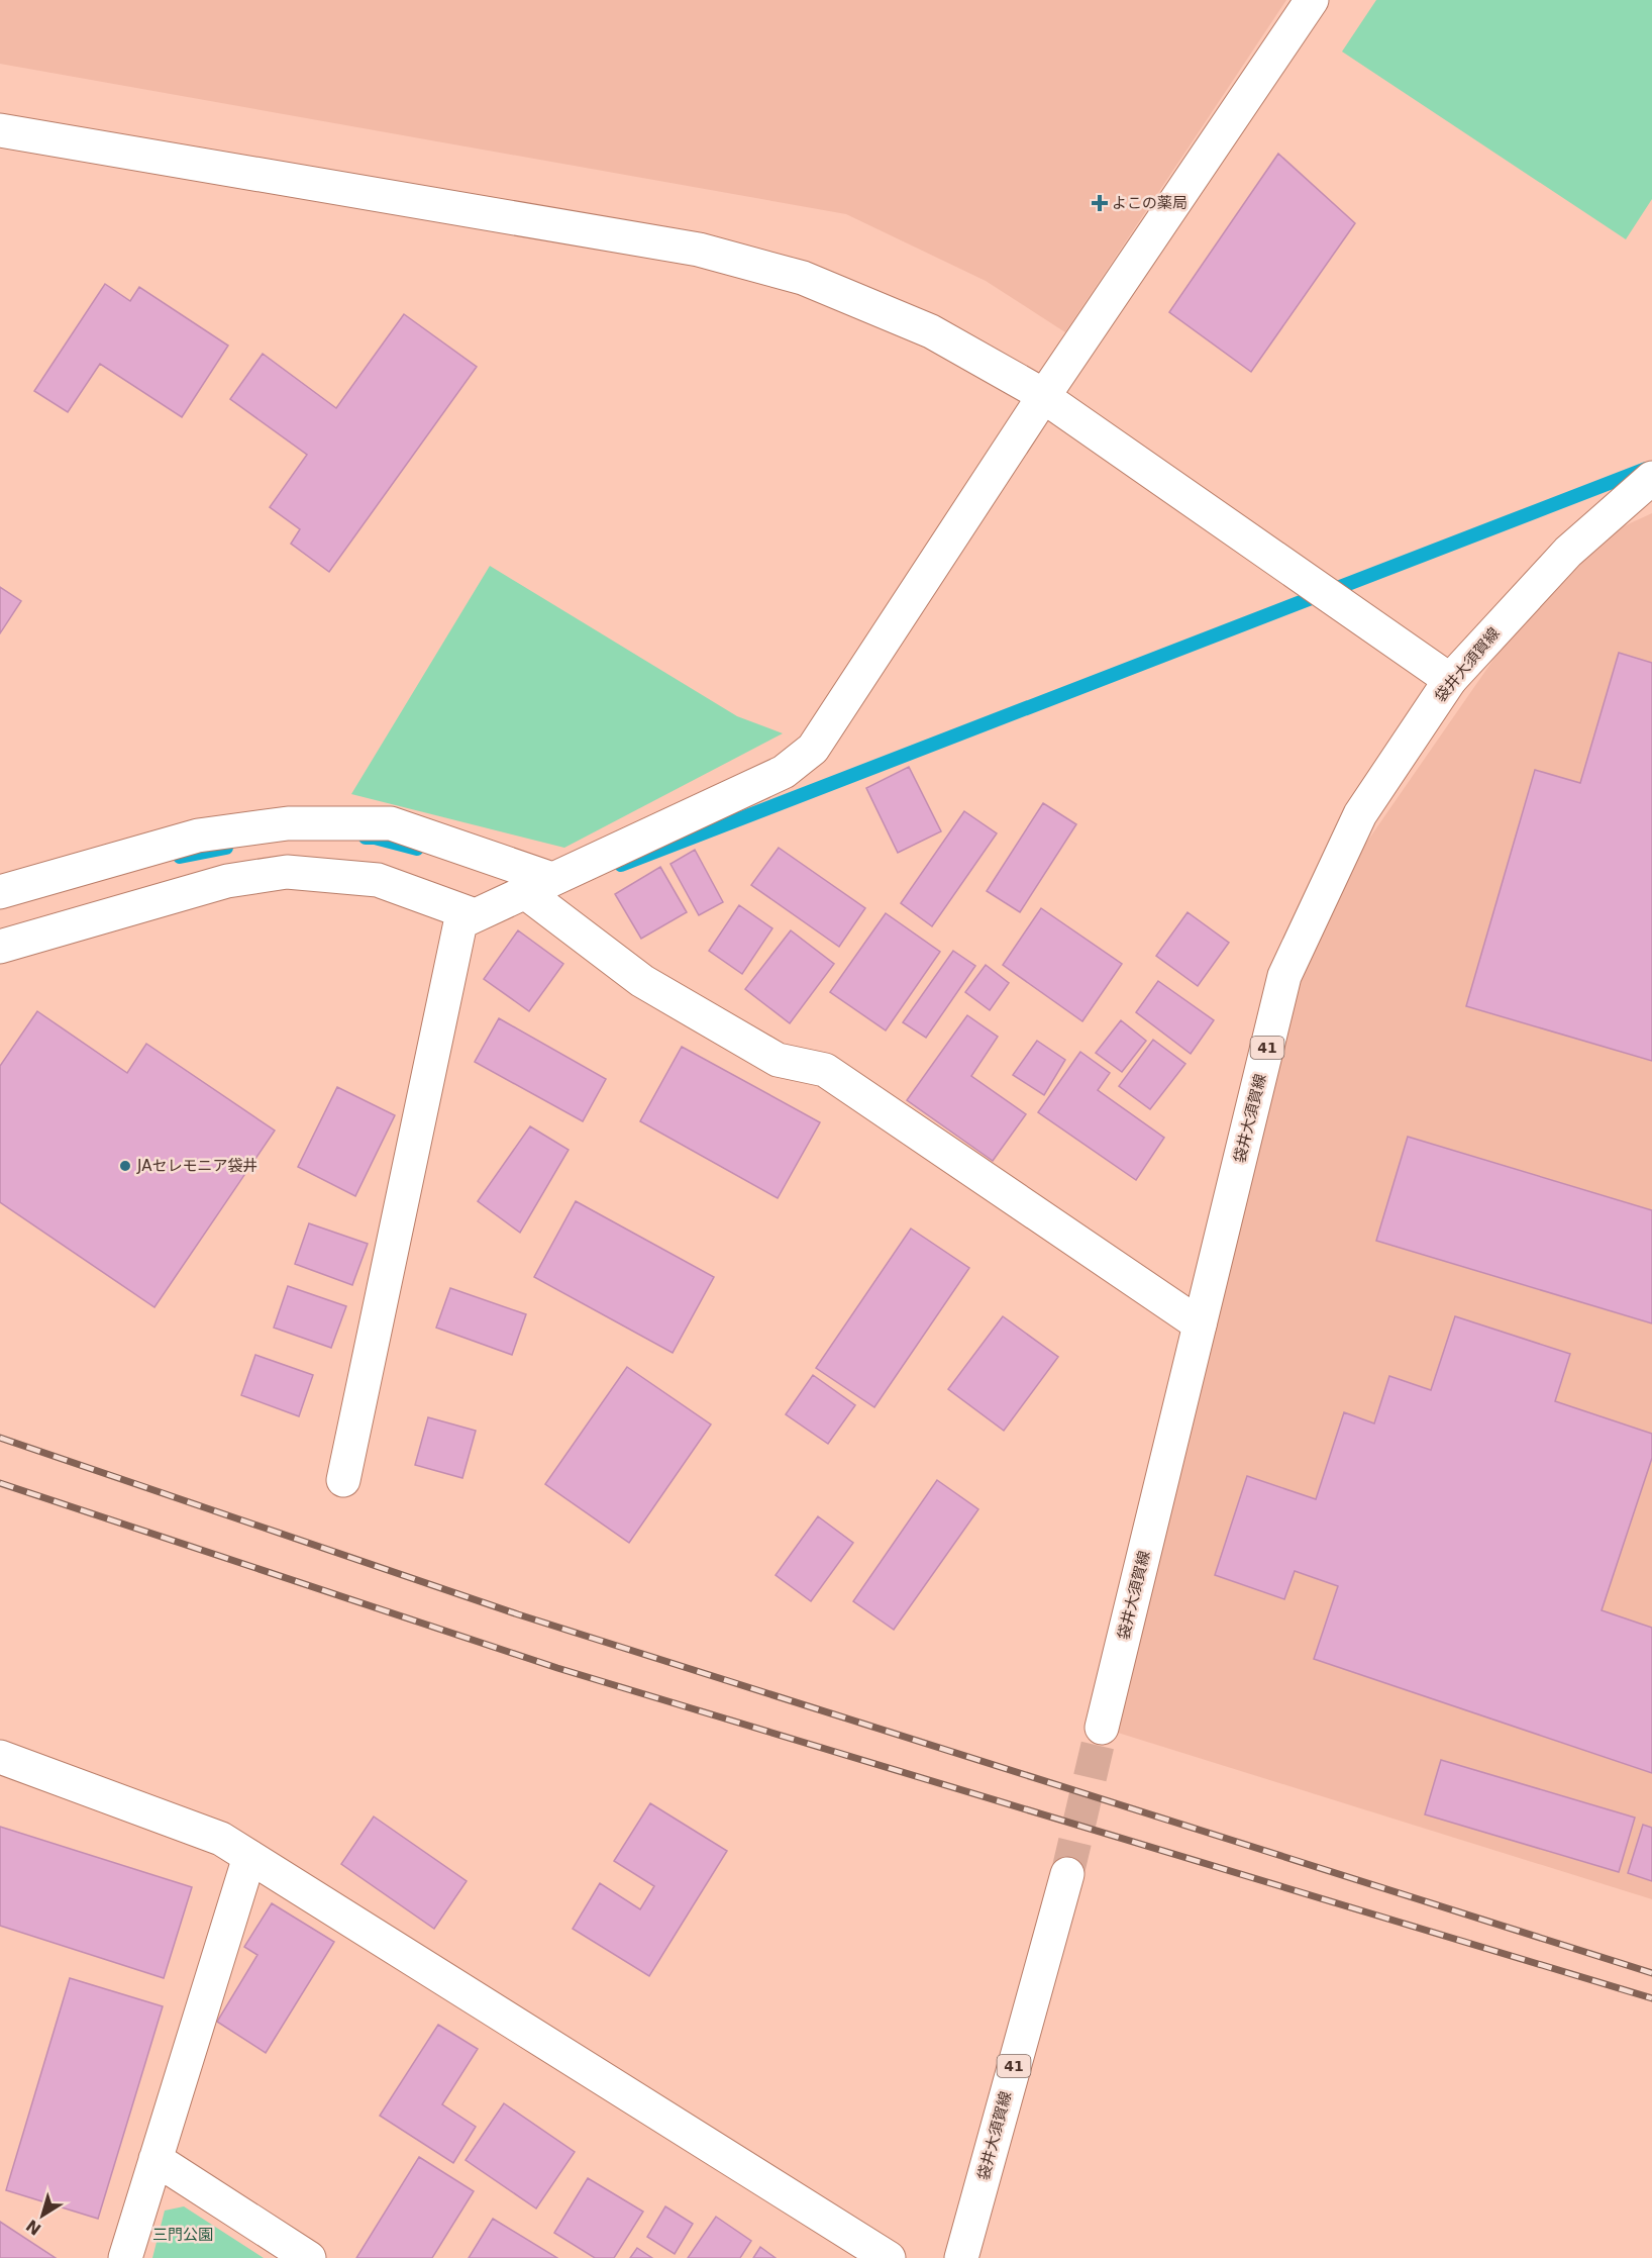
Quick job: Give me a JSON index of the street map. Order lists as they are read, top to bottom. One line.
{"streets":{"street":["袋井大須賀線","41"]},"parks":["三門公園"],"places":{"health":["よこの薬局"],"other":["JAセレモニア袋井"]},"north":"bottom left"}
